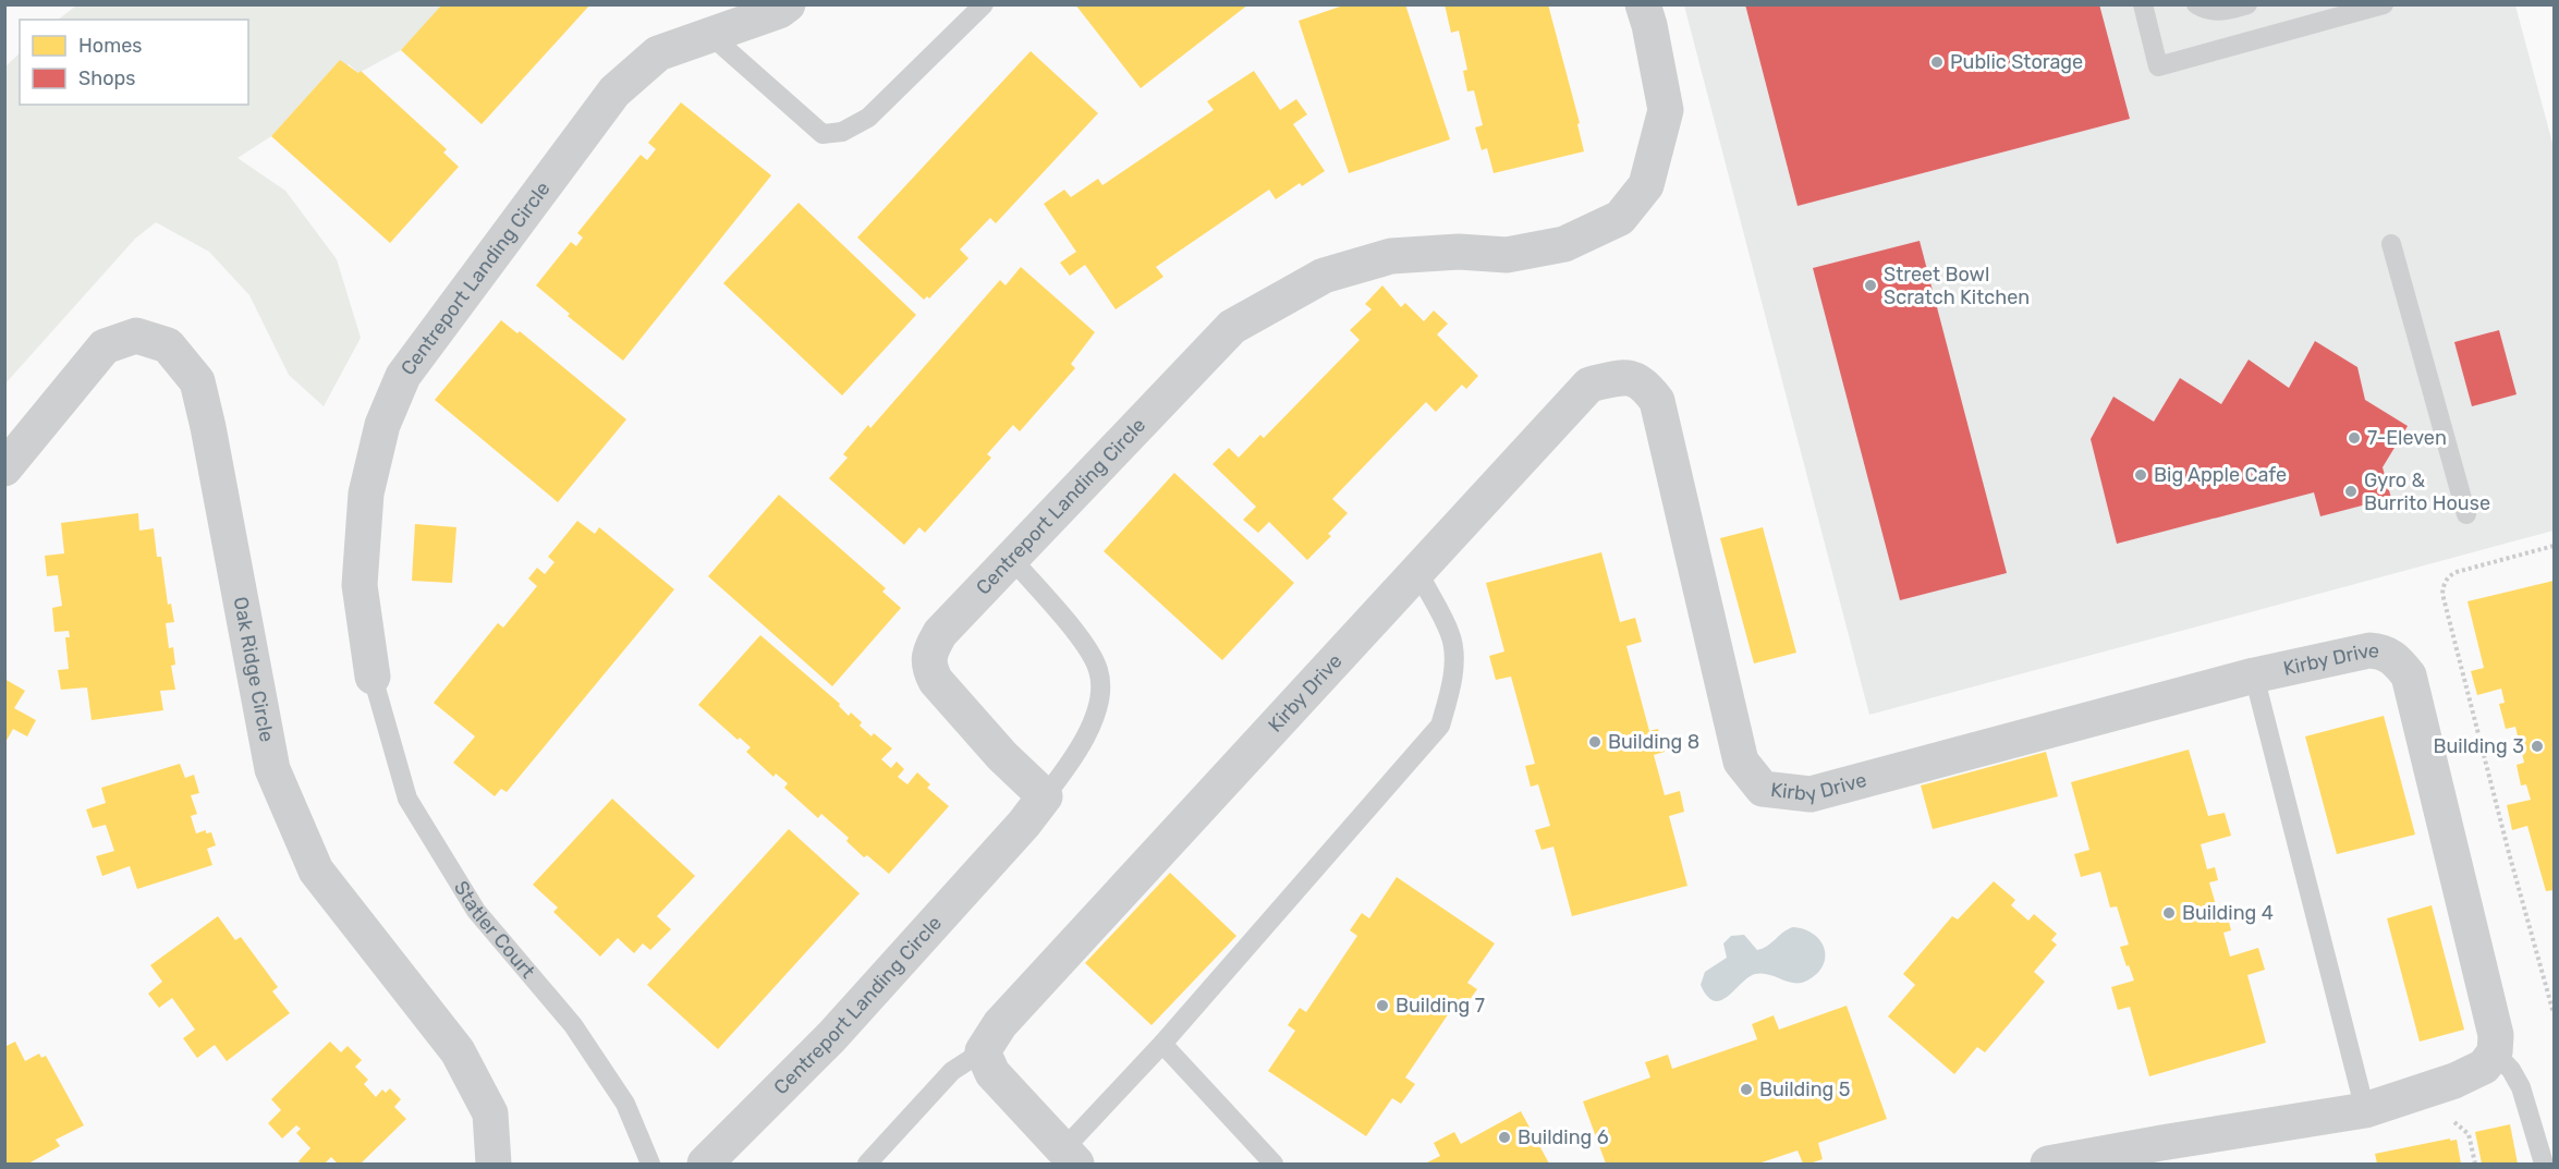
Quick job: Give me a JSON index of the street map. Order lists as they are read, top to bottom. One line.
{"streets":{"street":["Centreport Landing Circle","Kirby Drive","Oak Ridge Circle"],"lane":["Statler Court"]},"crossings":[["Centreport Landing Circle","Statler Court"]],"places":["Public Storage","Street Bowl Scratch Kitchen","7-Eleven","Big Apple Cafe","Gyro & Burrito House","Building 8","Building 3","Building 4","Building 7","Building 5","Building 6"],"legend":["Homes","Shops"]}
